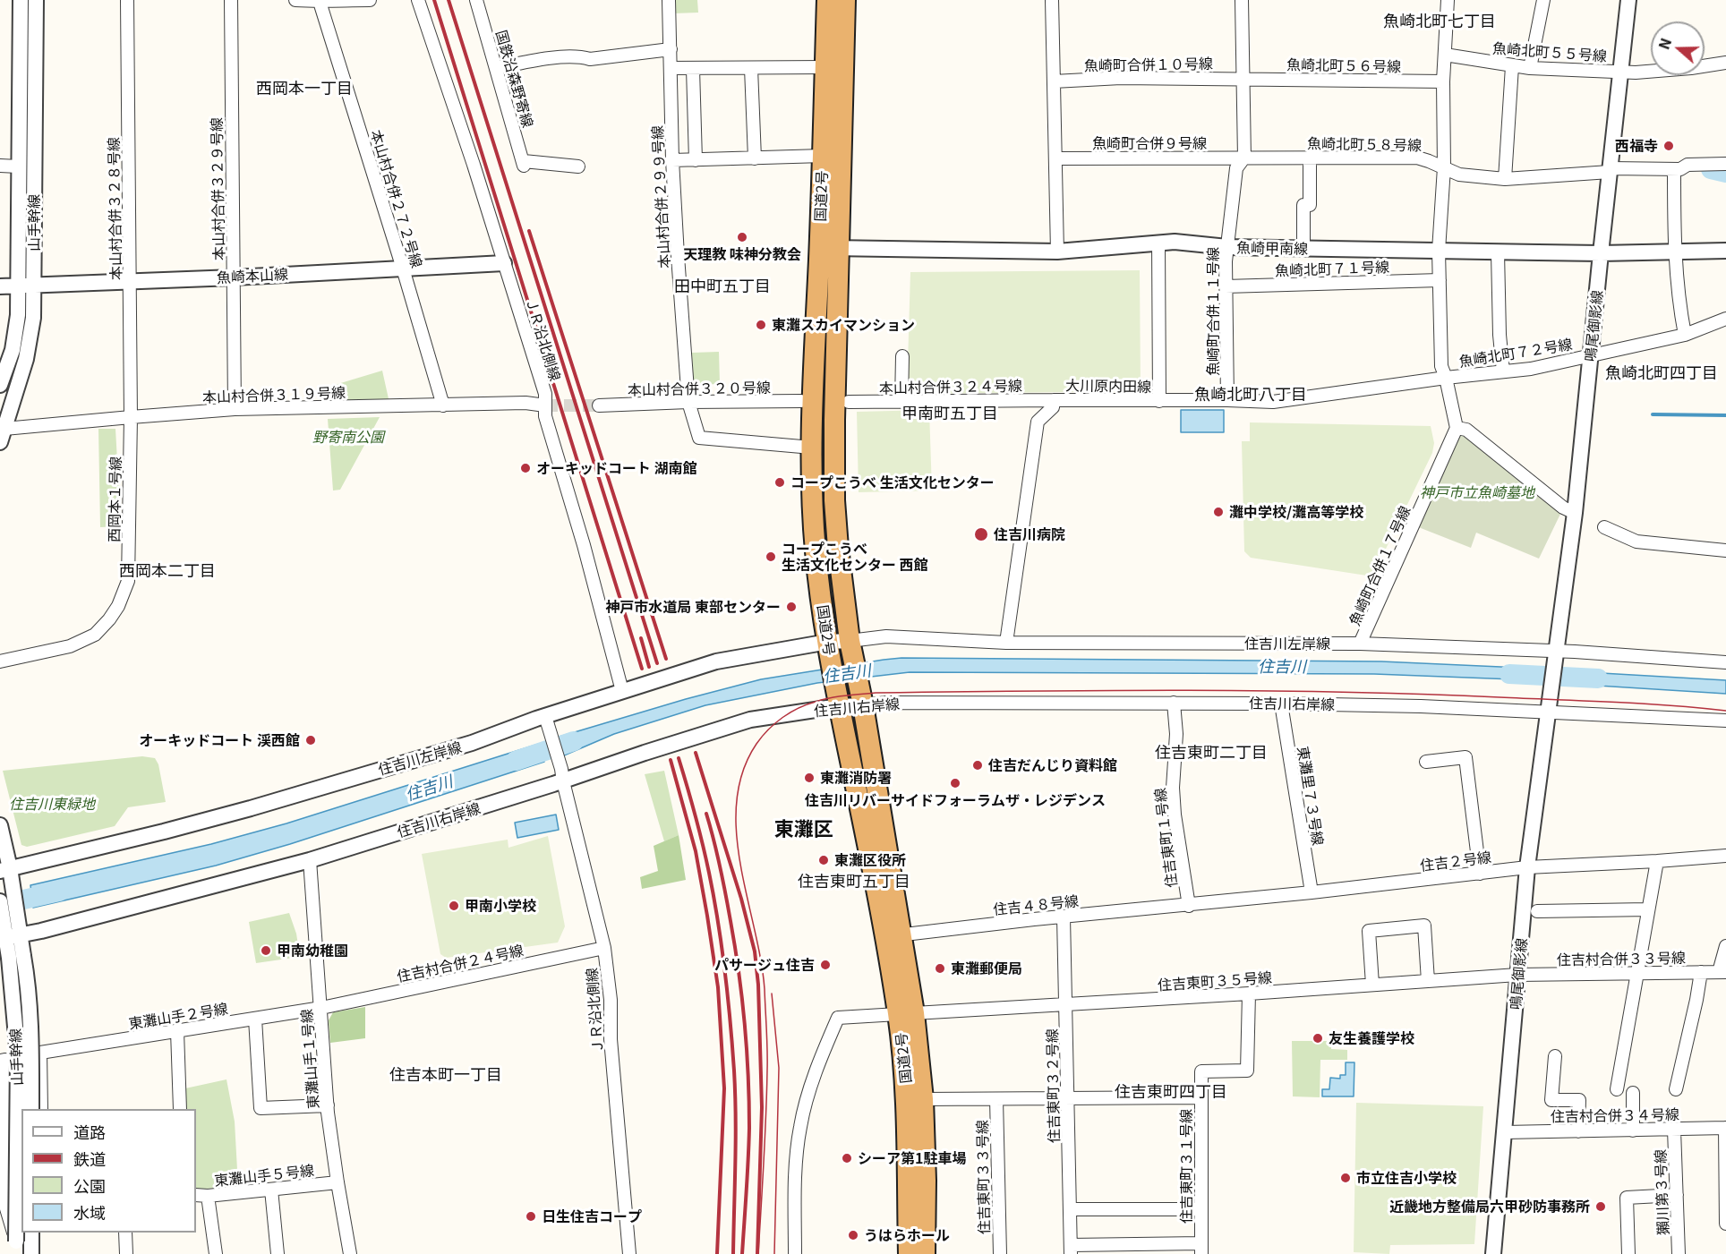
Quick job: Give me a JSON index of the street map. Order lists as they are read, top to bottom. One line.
{"streets":{"highway":["国道2号"],"street":["魚崎北町５５号線","魚崎町合併１０号線","魚崎北町５６号線","国鉄沿森野寄線","魚崎町合併９号線","魚崎北町５８号線","本山村合併３２９号線","本山村合併２９９号線","本山村合併２７２号線","本山村合併３２８号線","山手幹線","魚崎甲南線","魚崎北町７１号線","魚崎本山線","魚崎町合併１１号線","鳴尾御影線","ＪＲ沿北側線","魚崎北町７２号線","大川原内田線","本山村合併３２４号線","本山村合併３２０号線","本山村合併３１９号線","西岡本１号線","魚崎町合併１７号線","住吉川左岸線","住吉川右岸線","東灘里７３号線","住吉東町１号線","住吉２号線","住吉４８号線","住吉村合併３３号線","住吉村合併２４号線","住吉東町３５号線","東灘山手２号線","東灘山手１号線","住吉東町３２号線","住吉村合併３４号線","住吉東町３１号線","東灘山手５号線","住吉東町３３号線","獺川第３号線"]},"crossings":[["魚崎北町５５号線","鳴尾御影線"],["魚崎町合併１０号線","魚崎北町５６号線"],["魚崎町合併１０号線","魚崎町合併１１号線"],["魚崎北町５６号線","魚崎町合併１１号線"],["魚崎町合併９号線","魚崎北町５８号線"],["魚崎町合併９号線","魚崎町合併１１号線"],["魚崎北町５８号線","魚崎町合併１１号線"],["魚崎北町５８号線","鳴尾御影線"],["本山村合併３２９号線","魚崎本山線"],["本山村合併３２９号線","本山村合併３１９号線"],["国道2号","本山村合併２９９号線"],["国道2号","魚崎甲南線"],["国道2号","住吉川左岸線"],["国道2号","住吉川右岸線"],["国道2号","住吉４８号線"],["国道2号","住吉東町３５号線"],["本山村合併２９９号線","本山村合併３２０号線"],["本山村合併２７２号線","魚崎本山線"],["本山村合併２７２号線","本山村合併３１９号線"],["本山村合併３２８号線","魚崎本山線"],["本山村合併３２８号線","本山村合併３１９号線"],["本山村合併３２８号線","西岡本１号線"],["山手幹線","魚崎本山線"],["山手幹線","本山村合併３１９号線"],["山手幹線","住吉川右岸線"],["魚崎甲南線","魚崎町合併１１号線"],["魚崎甲南線","鳴尾御影線"],["魚崎甲南線","大川原内田線"],["魚崎北町７１号線","魚崎町合併１１号線"],["魚崎本山線","ＪＲ沿北側線"],["魚崎町合併１１号線","魚崎北町７２号線"],["鳴尾御影線","魚崎北町７２号線"],["鳴尾御影線","住吉川左岸線"],["鳴尾御影線","住吉川右岸線"],["鳴尾御影線","住吉２号線"],["鳴尾御影線","住吉村合併３３号線"],["鳴尾御影線","住吉東町３５号線"],["鳴尾御影線","住吉村合併３４号線"],["ＪＲ沿北側線","本山村合併３１９号線"],["ＪＲ沿北側線","住吉川左岸線"],["ＪＲ沿北側線","住吉川右岸線"],["ＪＲ沿北側線","住吉村合併２４号線"],["魚崎北町７２号線","大川原内田線"],["大川原内田線","本山村合併３２４号線"],["大川原内田線","住吉川左岸線"],["本山村合併３１９号線","西岡本１号線"],["魚崎町合併１７号線","住吉川左岸線"],["住吉川右岸線","東灘里７３号線"],["住吉川右岸線","住吉東町１号線"],["住吉川右岸線","東灘山手１号線"],["東灘里７３号線","住吉２号線"],["住吉東町１号線","住吉２号線"],["住吉東町１号線","住吉４８号線"],["住吉２号線","住吉４８号線"],["住吉４８号線","住吉東町３２号線"],["住吉村合併３３号線","住吉東町３５号線"],["住吉村合併２４号線","東灘山手２号線"],["住吉村合併２４号線","東灘山手１号線"],["住吉東町３５号線","住吉東町３２号線"],["住吉東町３５号線","住吉東町３１号線"],["東灘山手２号線","東灘山手１号線"],["東灘山手１号線","東灘山手５号線"],["住吉村合併３４号線","獺川第３号線"]],"districts":["魚崎北町七丁目","西岡本一丁目","田中町五丁目","魚崎北町四丁目","魚崎北町八丁目","甲南町五丁目","西岡本二丁目","住吉東町二丁目","東灘区","住吉東町五丁目","住吉本町一丁目","住吉東町四丁目"],"water":["住吉川"],"parks":["野寄南公園","神戸市立魚崎墓地","住吉川東緑地"],"places":["西福寺","天理教 味神分教会","東灘スカイマンション","オーキッドコート 湖南館","コープこうべ 生活文化センター","灘中学校/灘高等学校","住吉川病院","コープこうべ 生活文化センター 西館","神戸市水道局 東部センター","オーキッドコート 渓西館","住吉だんじり資料館","東灘消防署","住吉川リバーサイドフォーラムザ・レジデンス","東灘区役所","甲南小学校","甲南幼稚園","パサージュ住吉","東灘郵便局","友生養護学校","シーア第1駐車場","市立住吉小学校","近畿地方整備局六甲砂防事務所","日生住吉コープ","うはらホール"],"legend":["道路","鉄道","公園","水域"],"north":"left"}
